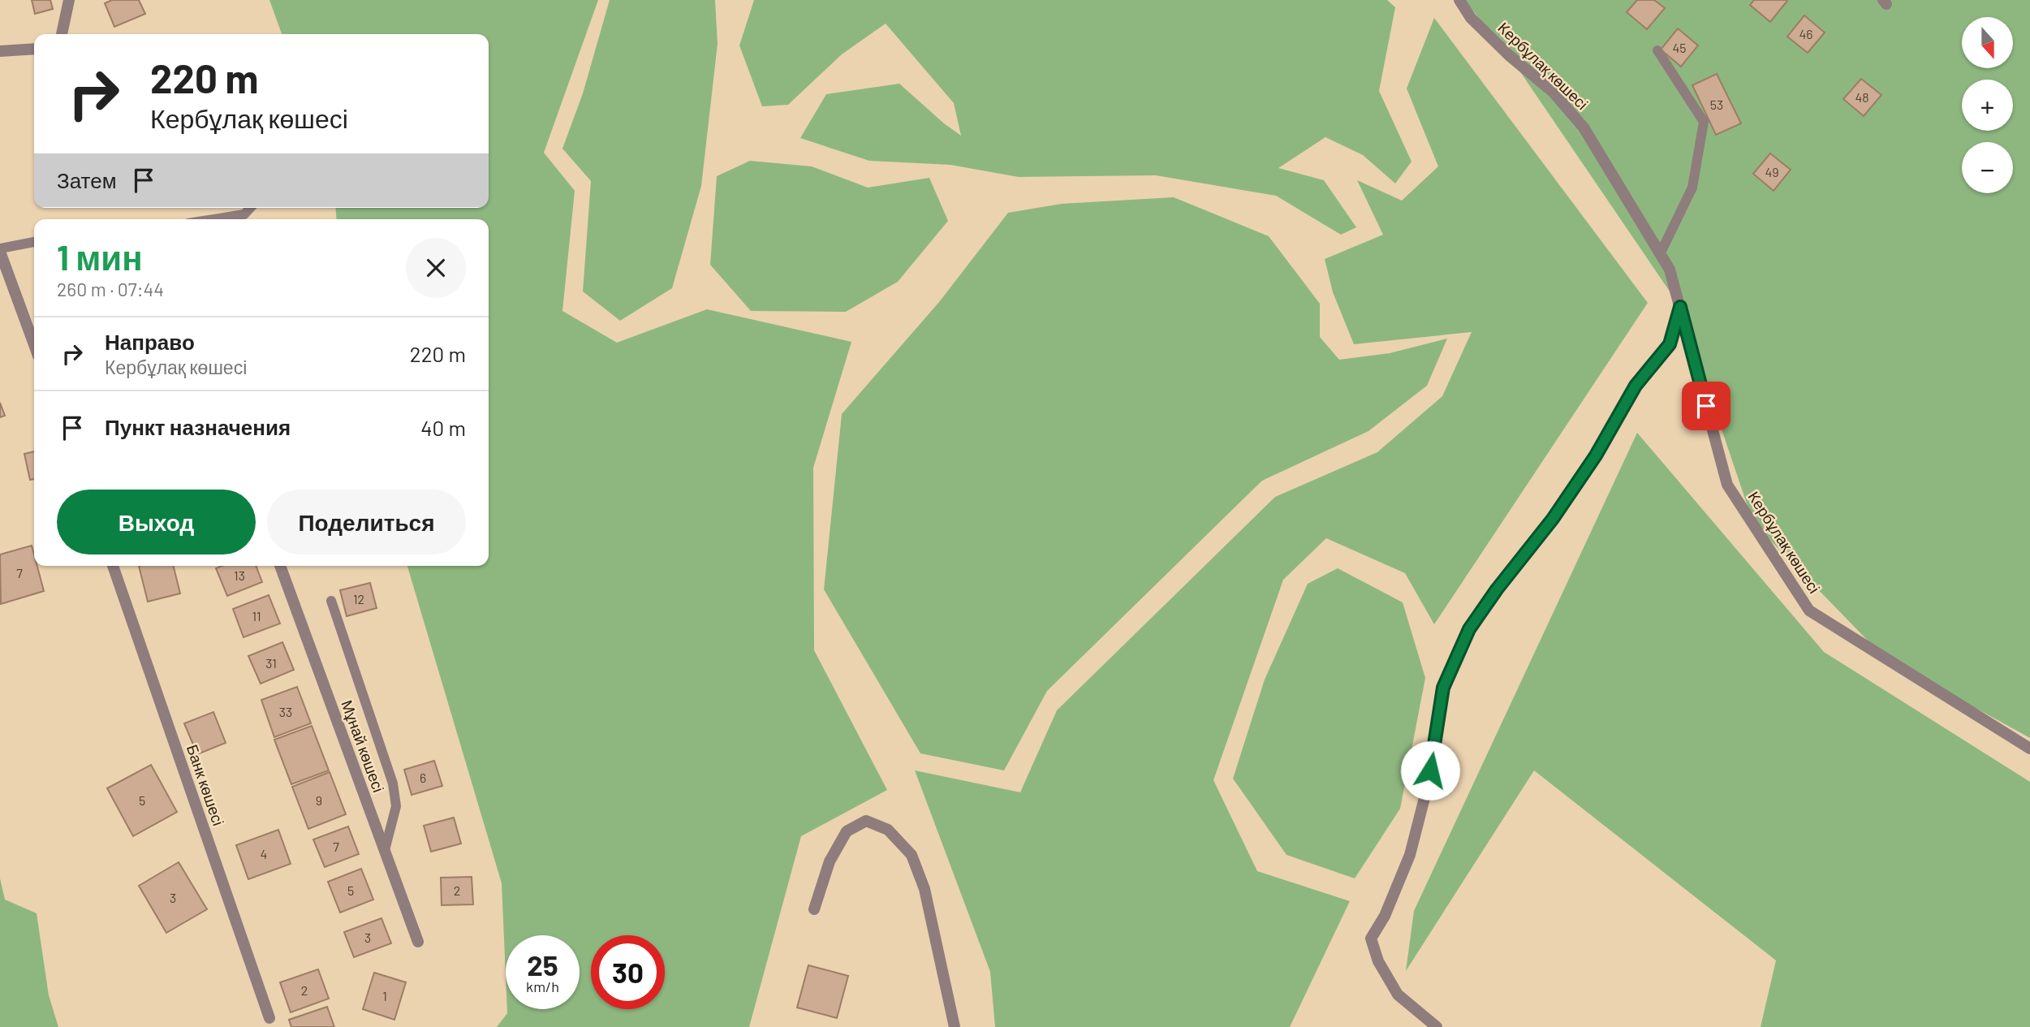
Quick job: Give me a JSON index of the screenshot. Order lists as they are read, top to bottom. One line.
{"streets":{"street":["Кербұлақ көшесі","Мұнай көшесі","Банк көшесі"]},"house_numbers":["46","45","48","53","49","7","13","12","11","31","33","6","5","9","7","4","5","2","3","3","2","1"],"north":"bottom","page":{"map_buttons":["+","−"],"turn":["220 m","Кербұлақ көшесі"],"then":"Затем","heading":["1 мин","260 m · 07:44"],"list":[{"name":"Направо","note":"Кербұлақ көшесі","value":"220 m"},{"name":"Пункт назначения","value":"40 m"}],"buttons":["Выход","Поделиться"],"speed":"25 km/h","limit":"30"}}
